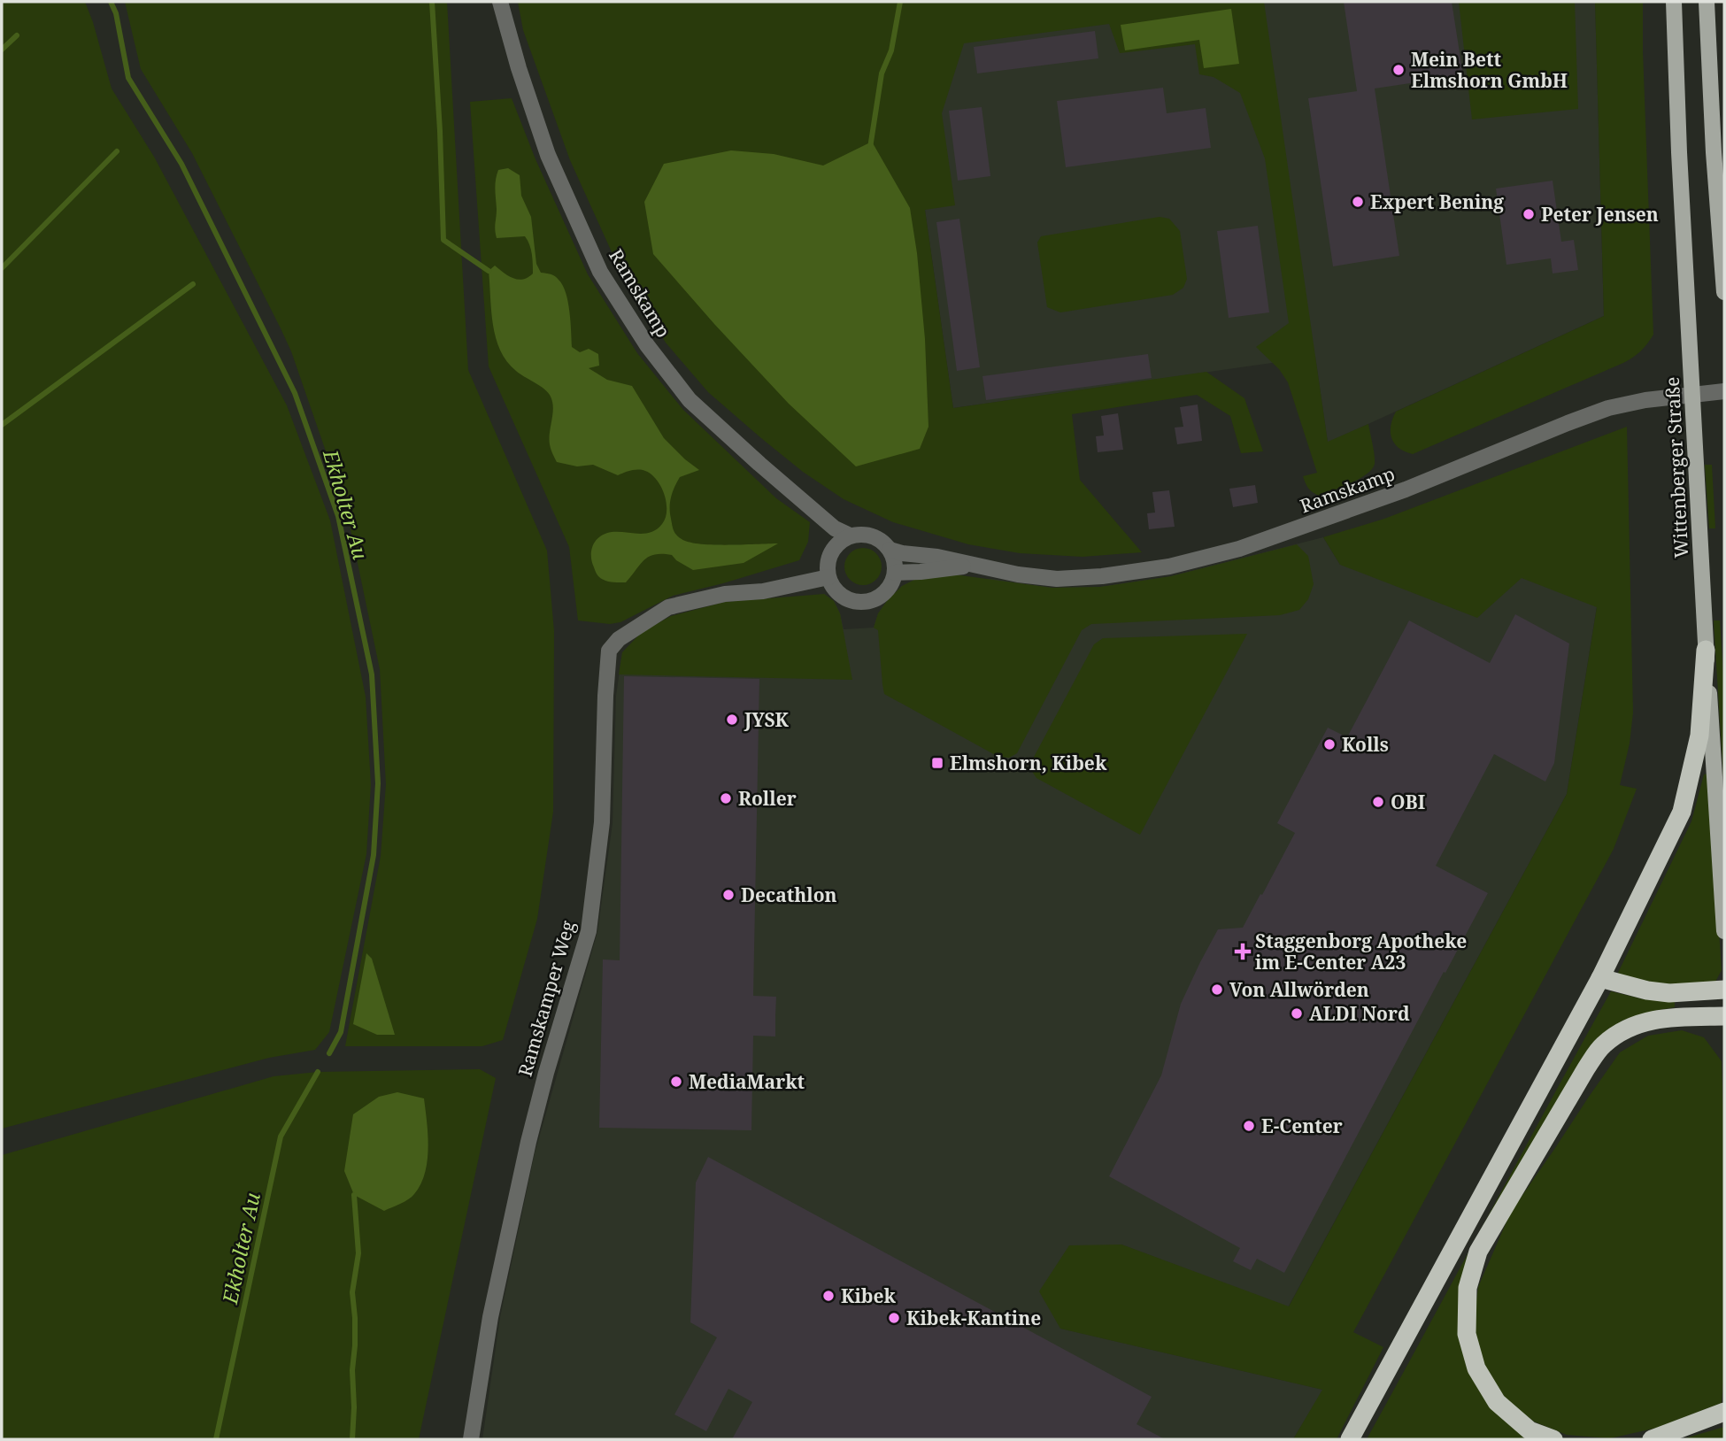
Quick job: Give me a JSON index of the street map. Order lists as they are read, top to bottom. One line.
{"streets":{"main road":["Wittenberger Straße"],"street":["Ramskamp","Ramskamper Weg"]},"crossings":[["Ramskamp","Wittenberger Straße"],["Ramskamp","Ramskamper Weg"]],"water":["Ekholter Au"],"places":{"other":["Mein Bett Elmshorn GmbH","Expert Bening","Peter Jensen","JYSK","Kolls","Roller","OBI","Decathlon","Von Allwörden","ALDI Nord","MediaMarkt","E-Center","Kibek","Kibek-Kantine"],"transit":["Elmshorn, Kibek"],"health":["Staggenborg Apotheke im E-Center A23"]}}
